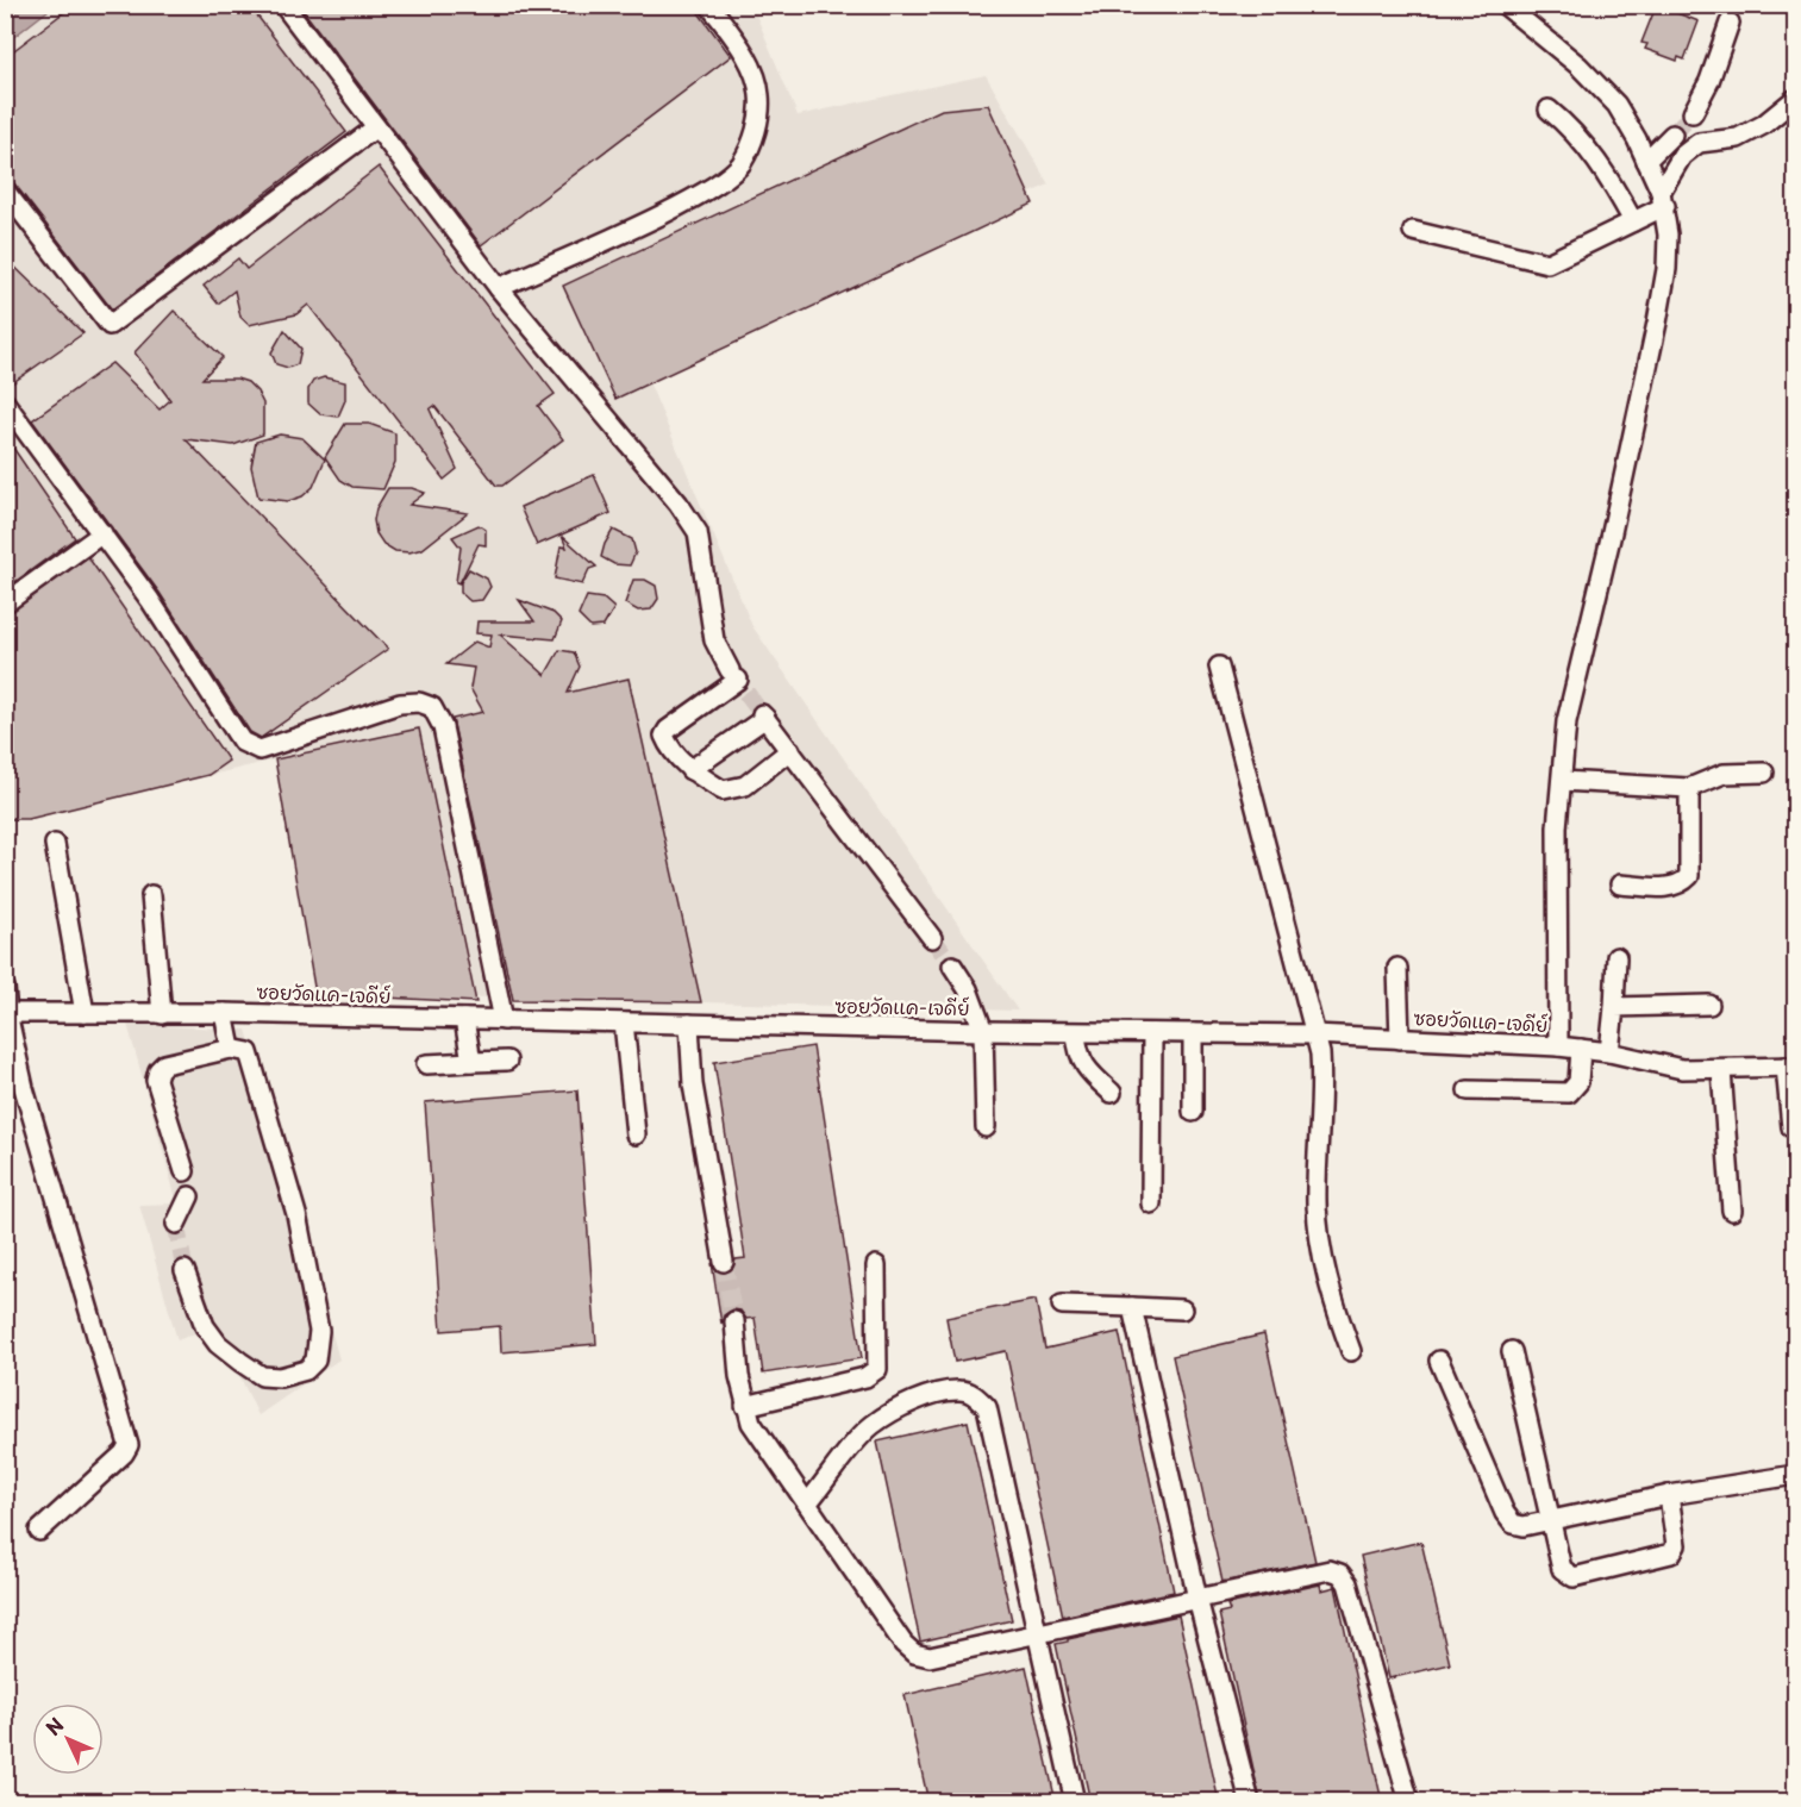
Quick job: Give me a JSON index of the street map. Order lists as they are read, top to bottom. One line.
{"streets":{"street":["ซอยวัดแค-เจดีย์"]},"north":"top left"}
